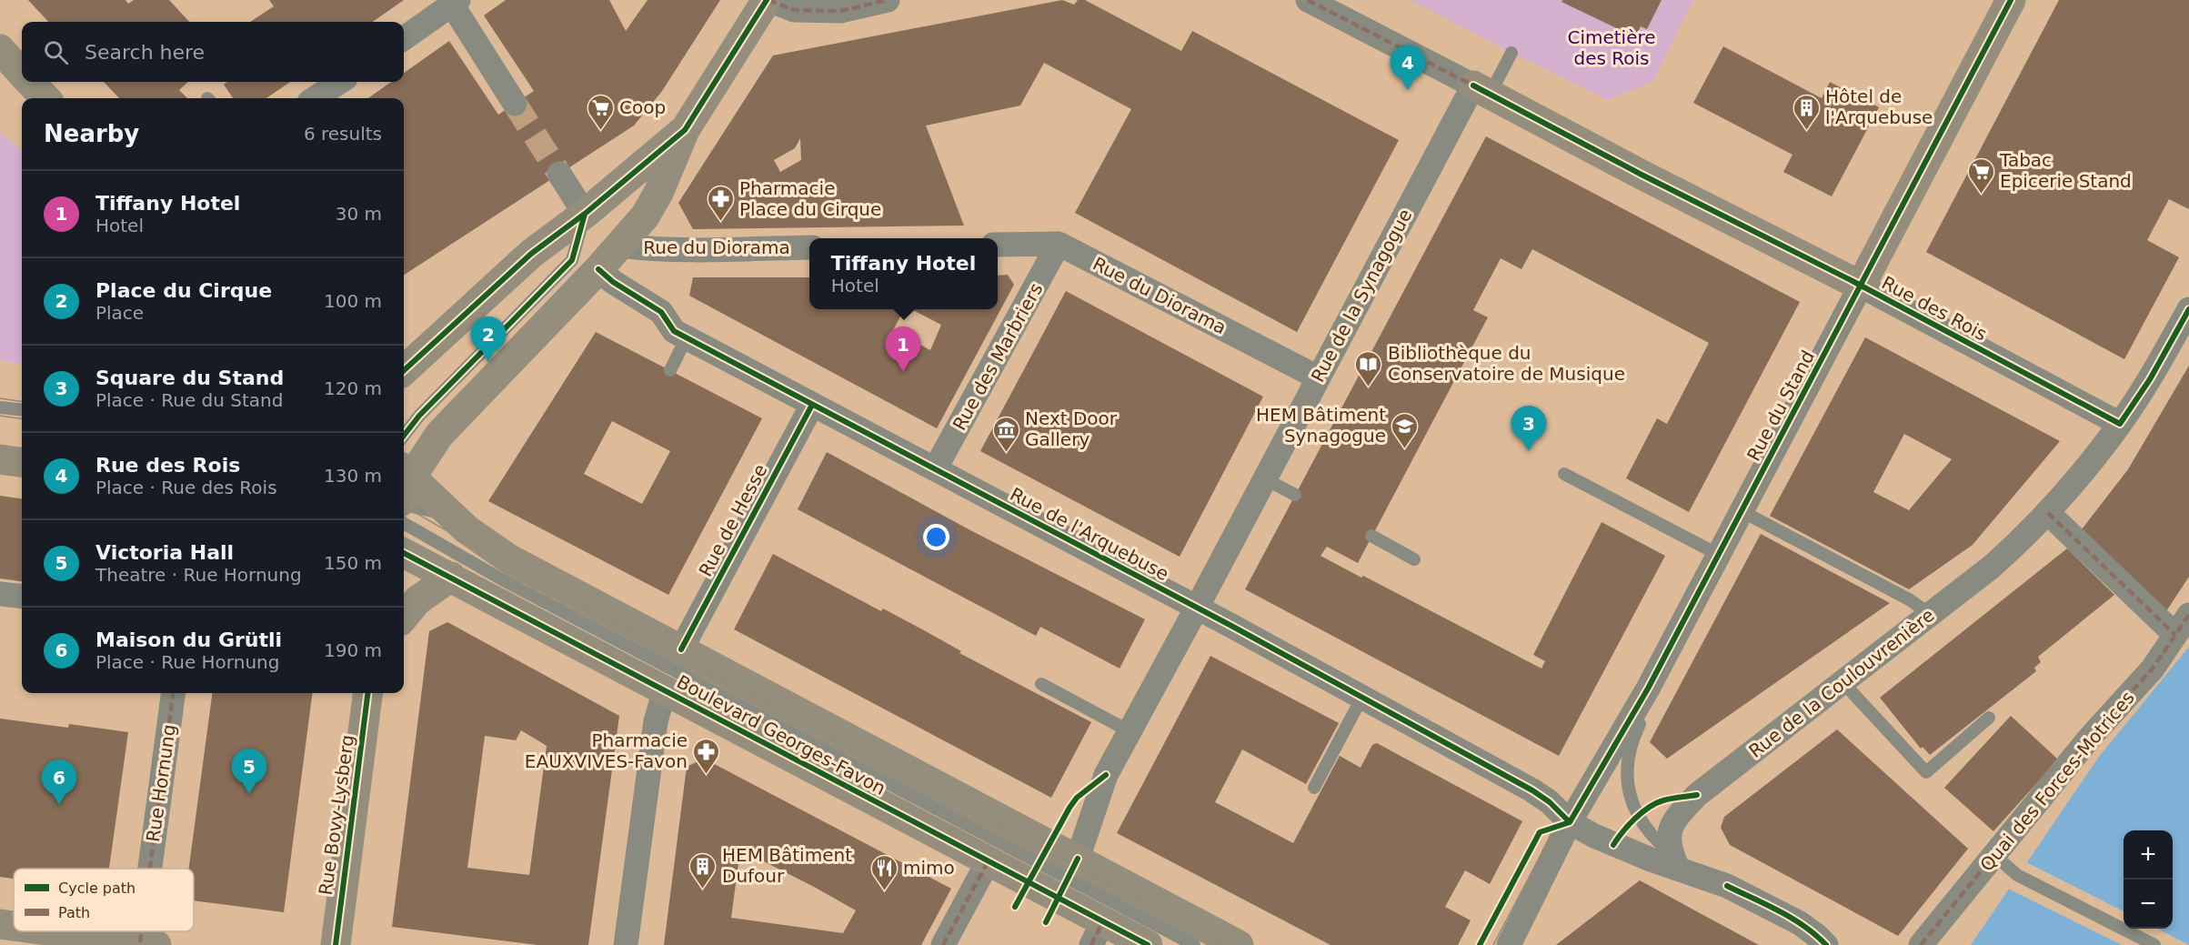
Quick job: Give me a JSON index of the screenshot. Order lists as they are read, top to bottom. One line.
{"streets":{"street":["Rue du Diorama","Rue de la Synagogue","Rue des Rois","Rue des Marbriers","Rue du Stand","Rue de Hesse","Rue de l'Arquebuse","Rue de la Coulouvrenière","Boulevard Georges-Favon","Quai des Forces-Motrices","Rue Hornung","Rue Bovy-Lysberg"]},"crossings":[["Rue du Diorama","Rue de la Synagogue"],["Rue du Diorama","Rue des Marbriers"],["Rue de la Synagogue","Rue des Rois"],["Rue de la Synagogue","Rue de l'Arquebuse"],["Rue de la Synagogue","Boulevard Georges-Favon"],["Rue des Rois","Rue du Stand"],["Rue des Rois","Rue de la Coulouvrenière"],["Rue des Marbriers","Rue de l'Arquebuse"],["Rue du Stand","Rue de l'Arquebuse"],["Rue de Hesse","Rue de l'Arquebuse"],["Rue de Hesse","Boulevard Georges-Favon"],["Rue de l'Arquebuse","Rue de la Coulouvrenière"]],"parks":["Cimetière des Rois"],"places":{"supermarket":["Coop","Tabac Epicerie Stand"],"building":["Hôtel de l'Arquebuse","HEM Bâtiment Dufour"],"pharmacy":["Pharmacie Place du Cirque","Pharmacie EAUXVIVES-Favon"],"library":["Bibliothèque du Conservatoire de Musique"],"school or university":["HEM Bâtiment Synagogue"],"museum":["Next Door Gallery"],"restaurant":["mimo"]},"legend":["Cycle path","Path"],"page":{"search":"Search here","pins":["4","2","1","3","5","6"],"heading":["Nearby","6 results"],"list":[{"mark":"1","name":"Tiffany Hotel","note":"Hotel","value":"30 m"},{"mark":"2","name":"Place du Cirque","note":"Place","value":"100 m"},{"mark":"3","name":"Square du Stand","note":"Place · Rue du Stand","value":"120 m"},{"mark":"4","name":"Rue des Rois","note":"Place · Rue des Rois","value":"130 m"},{"mark":"5","name":"Victoria Hall","note":"Theatre · Rue Hornung","value":"150 m"},{"mark":"6","name":"Maison du Grütli","note":"Place · Rue Hornung","value":"190 m"}],"popup":["Tiffany Hotel","Hotel"],"map_buttons":["+","−"]}}
